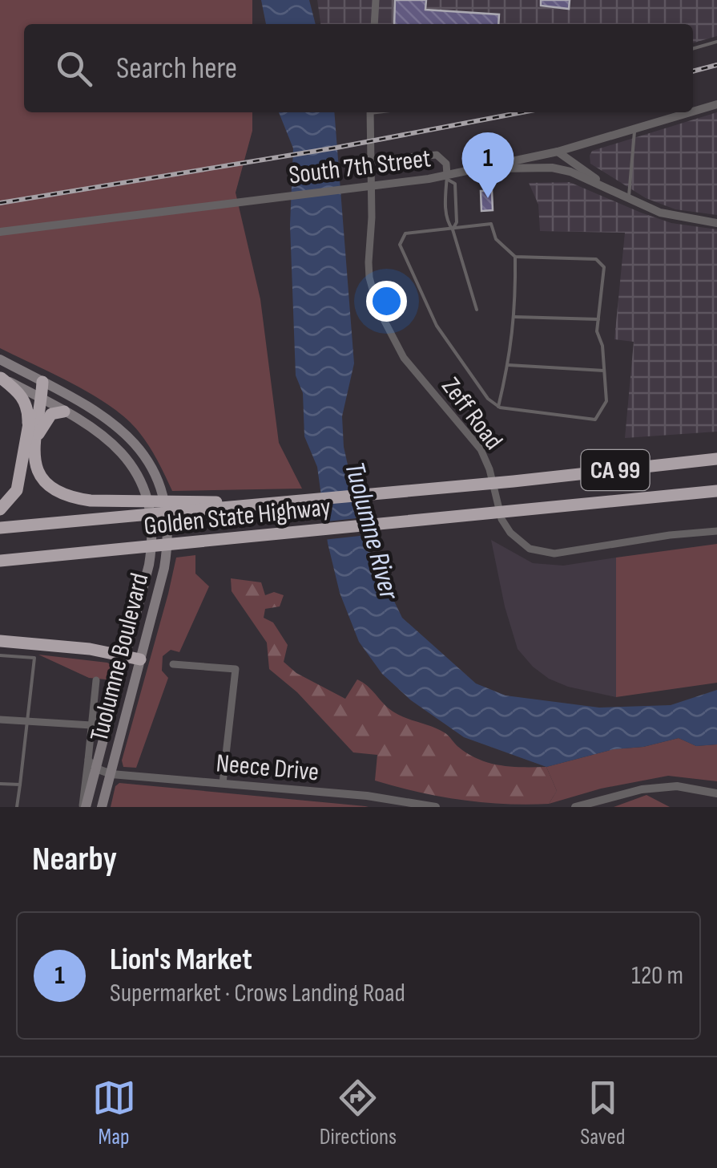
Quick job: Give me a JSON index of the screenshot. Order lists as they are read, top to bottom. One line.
{"streets":{"highway":["CA 99","Golden State Highway"],"main road":["Tuolumne Boulevard"],"street":["South 7th Street","Zeff Road","Neece Drive"]},"crossings":[["Tuolumne Boulevard","Neece Drive"]],"water":["Tuolumne River"],"page":{"search":"Search here","pins":"1","heading":"Nearby","list":[{"mark":"1","name":"Lion's Market","note":"Supermarket · Crows Landing Road","value":"120 m"}],"nav":["Map","Directions","Saved"]}}
